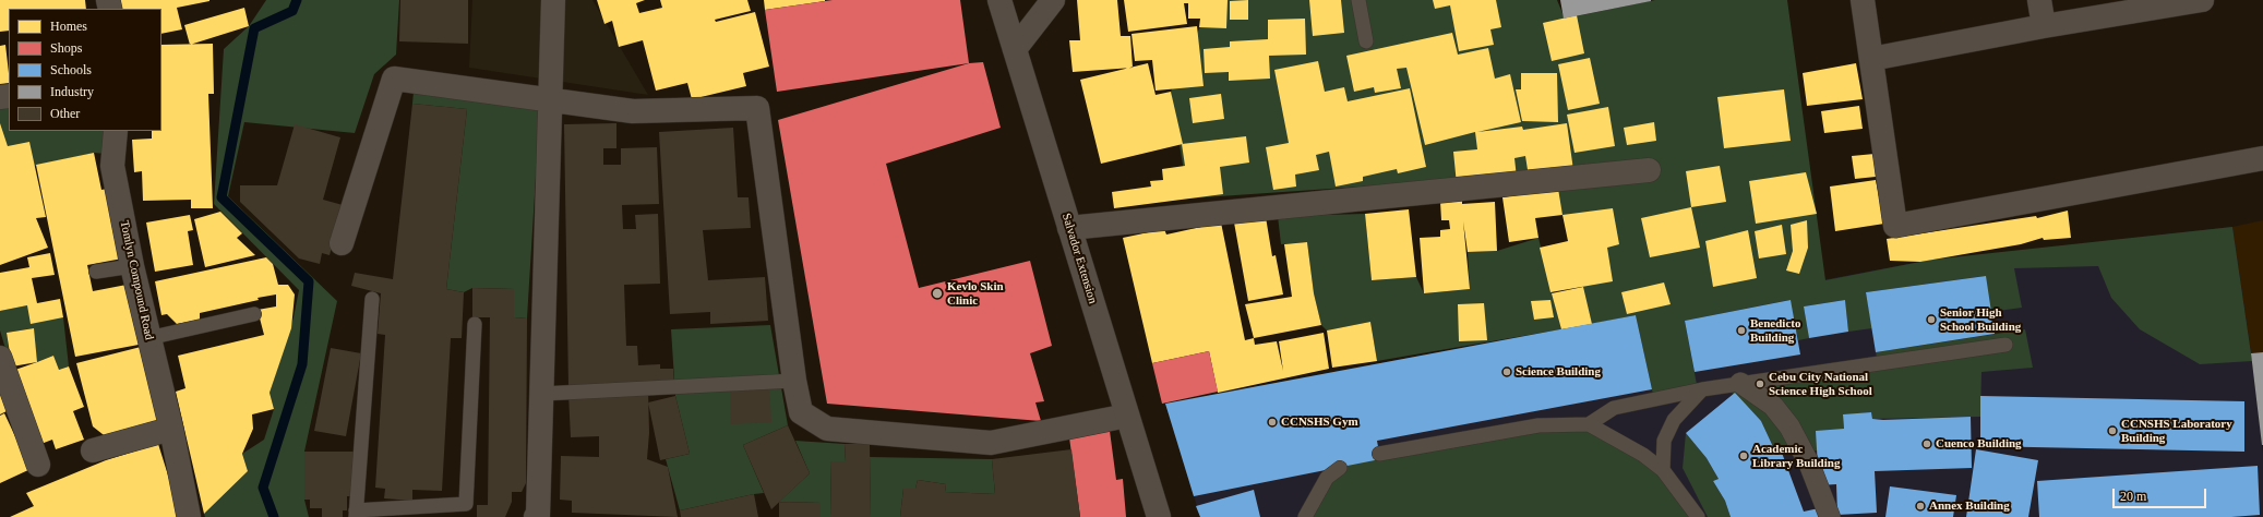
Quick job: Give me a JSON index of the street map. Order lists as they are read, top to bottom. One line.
{"streets":{"street":["Salvador Extension","Tomlyn Compound Road"]},"places":["Kevlo Skin Clinic","Senior High School Building","Benedicto Building","Science Building","Cebu City National Science High School","CCNSHS Gym","CCNSHS Laboratory Building","Cuenco Building","Academic Library Building","Annex Building"],"legend":["Homes","Shops","Schools","Industry","Other"],"scale_bar":"20 m"}
